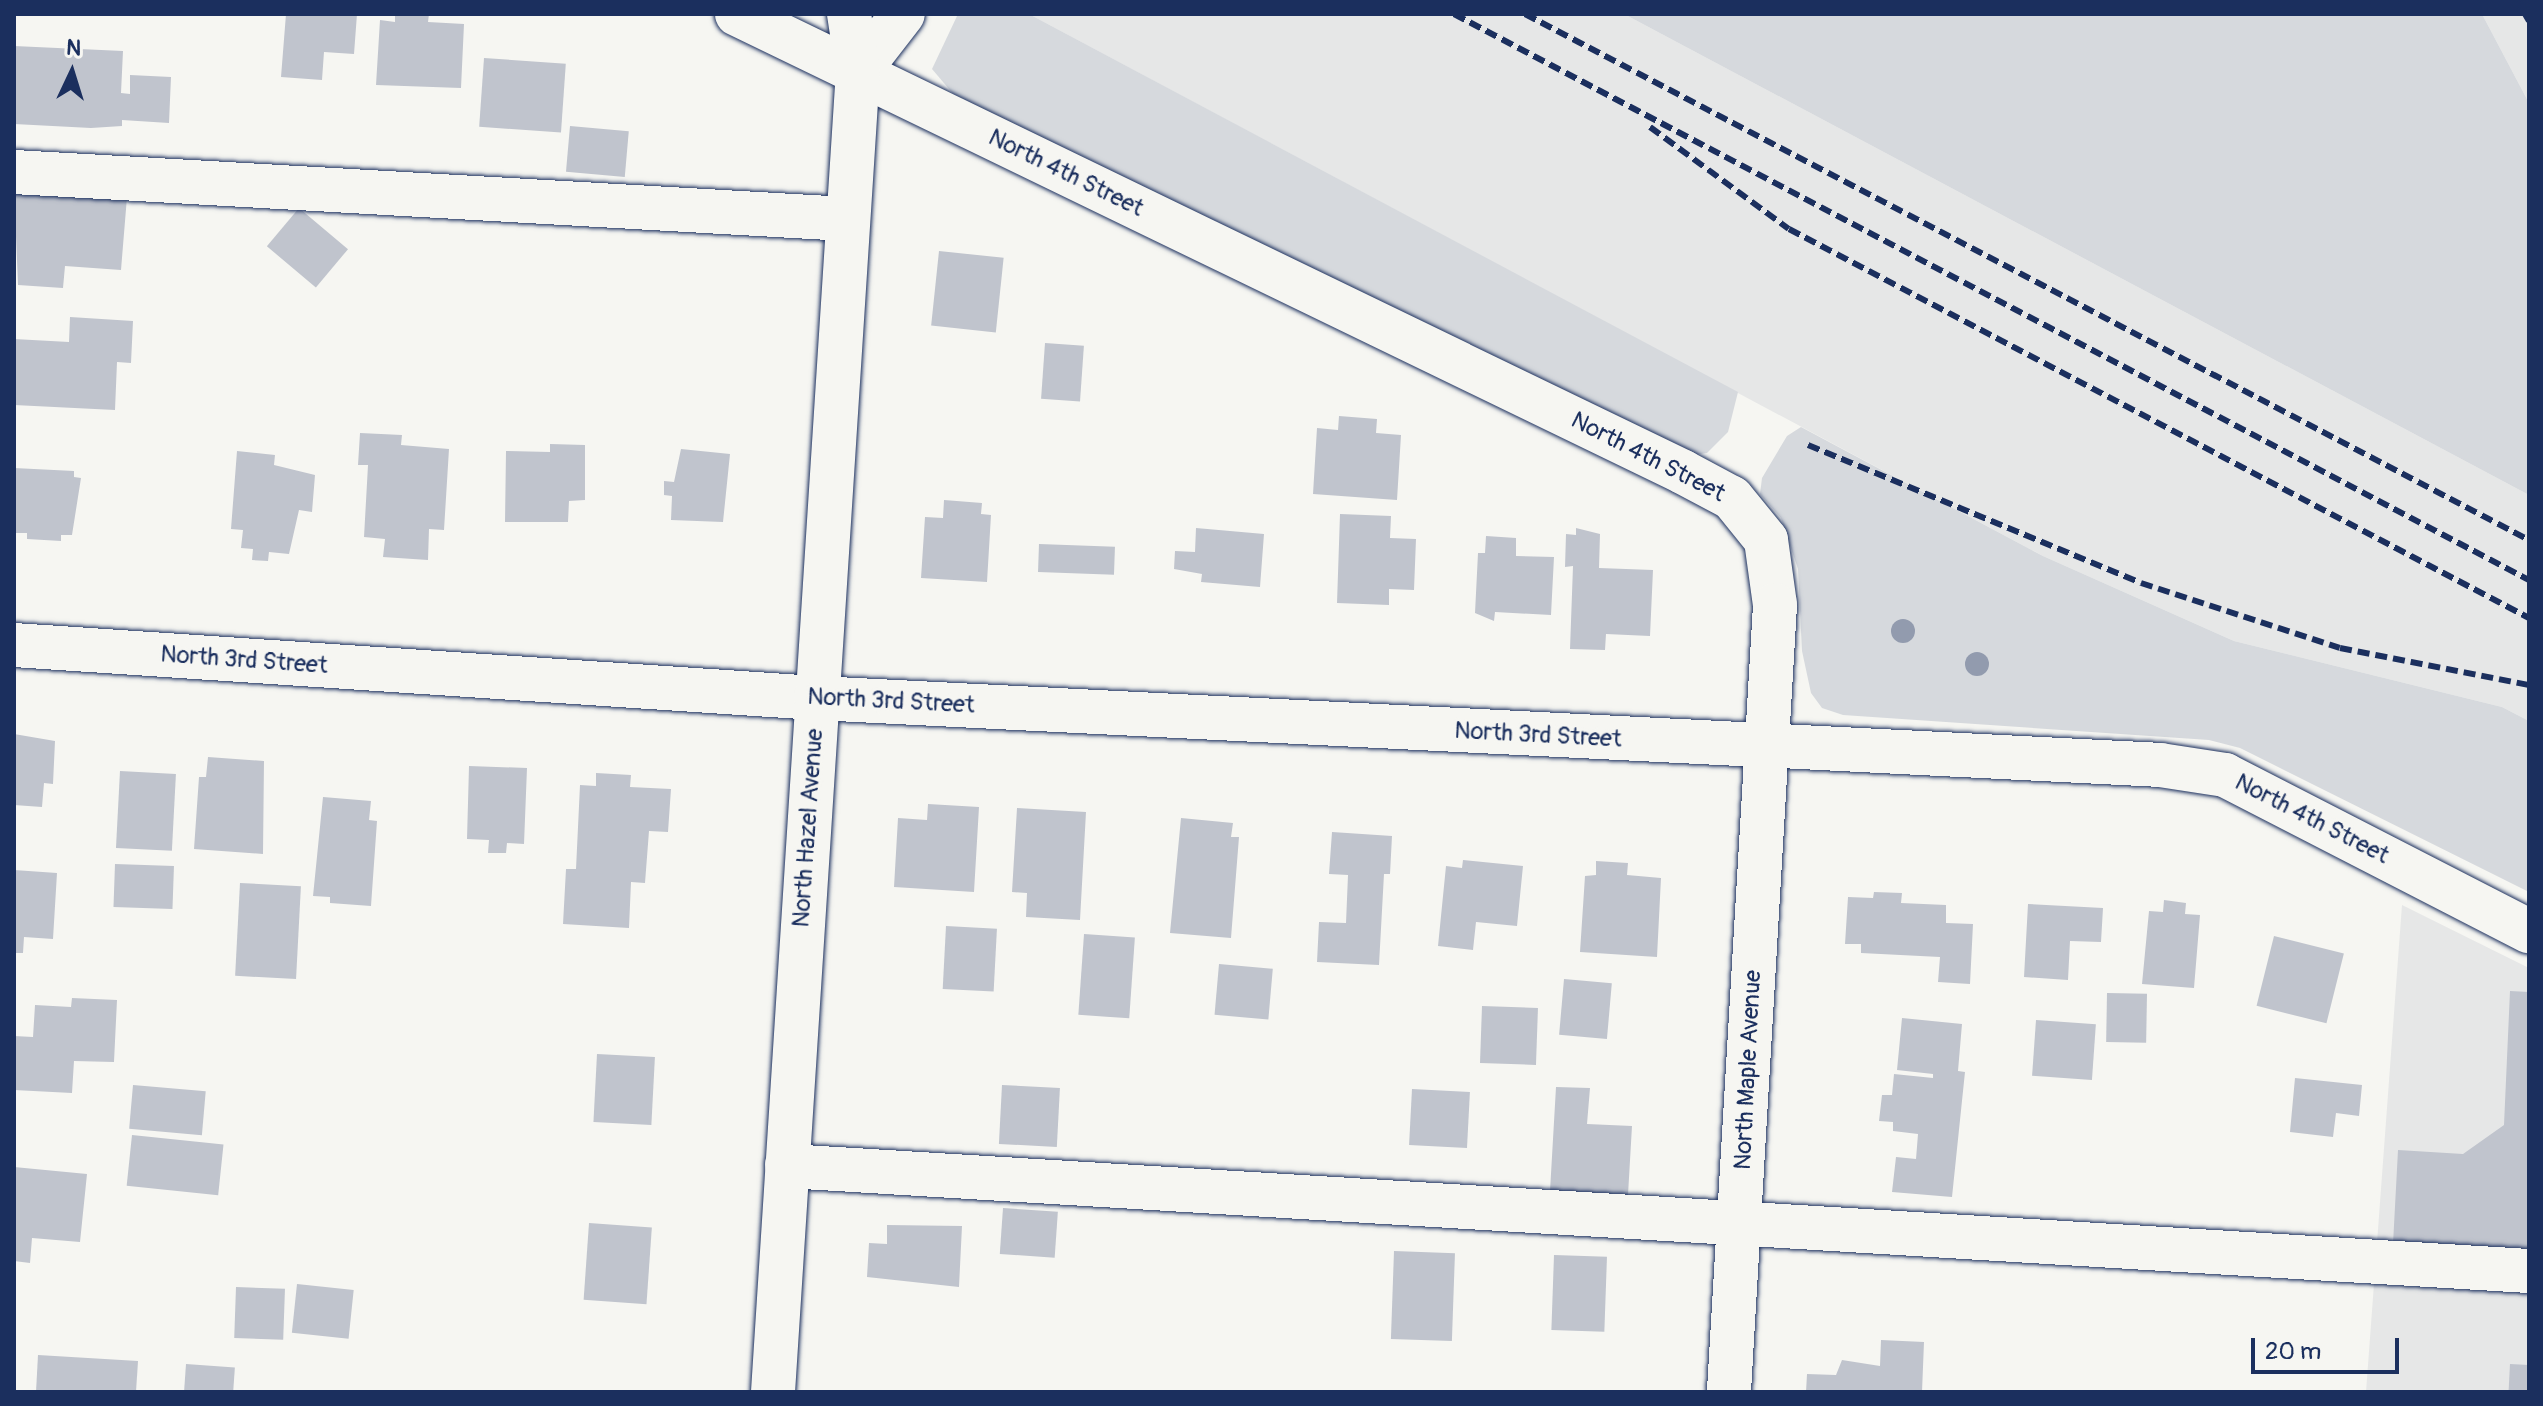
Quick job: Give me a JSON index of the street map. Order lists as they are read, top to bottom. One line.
{"streets":{"street":["North 4th Street","North 3rd Street","North Hazel Avenue","North Maple Avenue"]},"crossings":[["North 4th Street","North 3rd Street"],["North 4th Street","North Hazel Avenue"],["North 4th Street","North Maple Avenue"],["North 3rd Street","North Hazel Avenue"],["North 3rd Street","North Maple Avenue"]],"scale_bar":"20 m","north":"top"}
